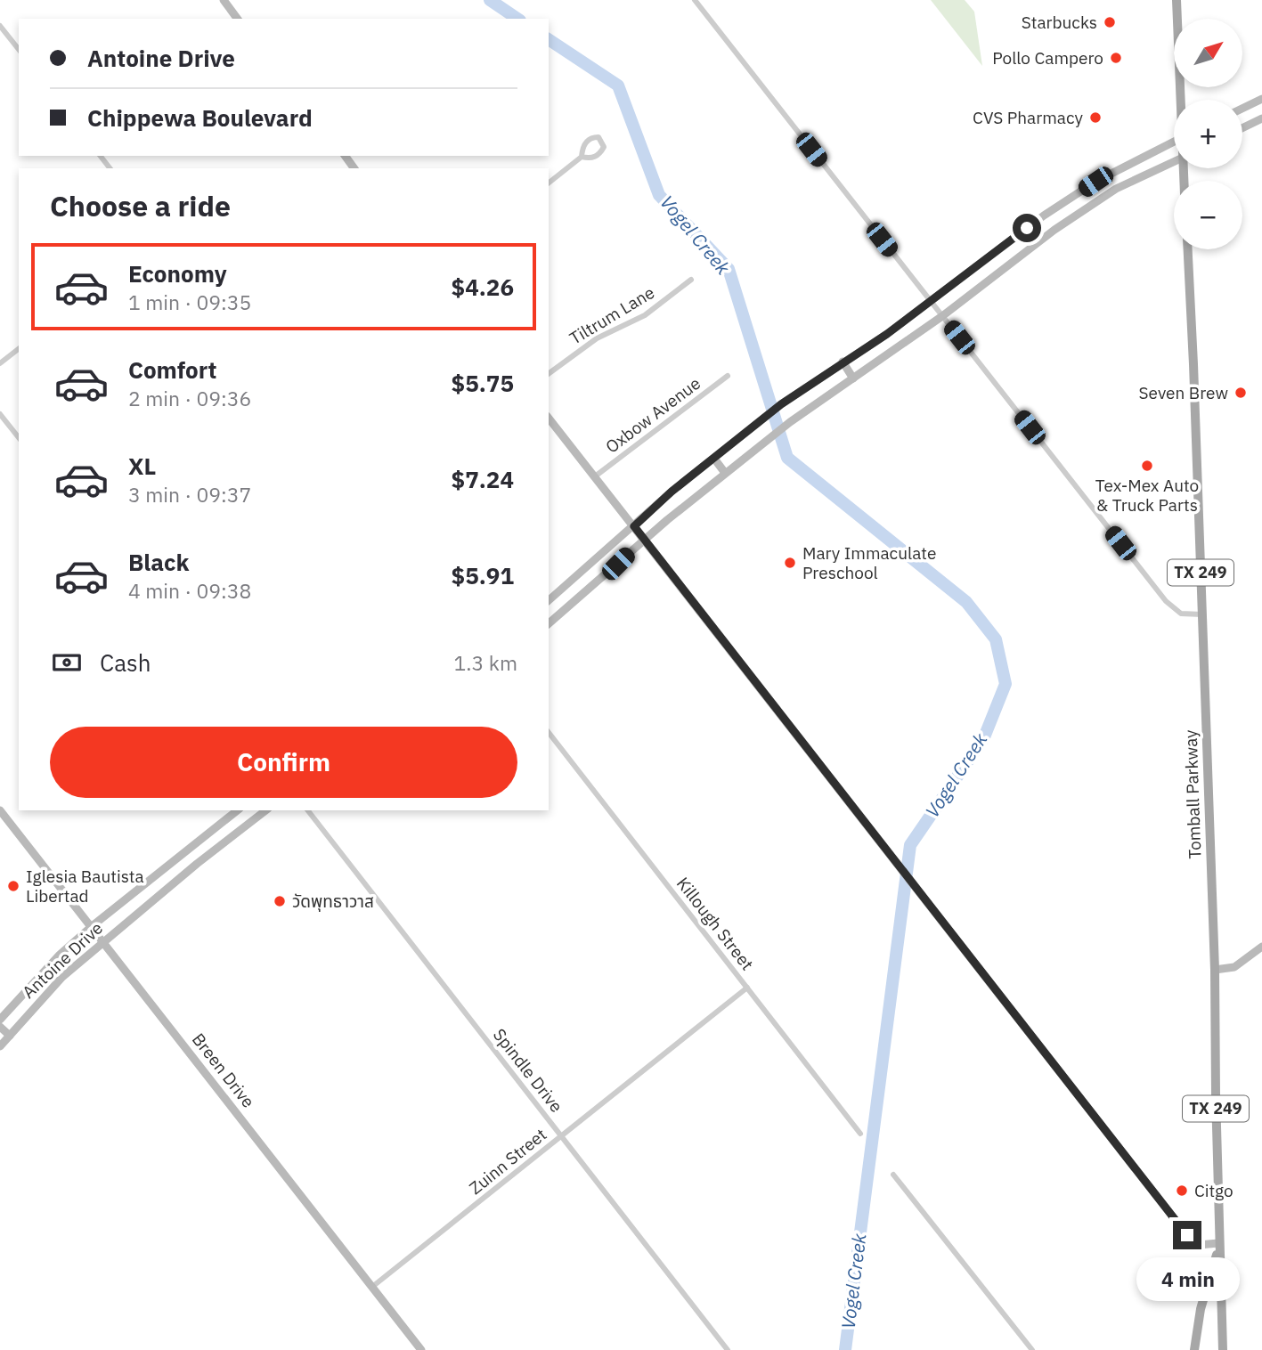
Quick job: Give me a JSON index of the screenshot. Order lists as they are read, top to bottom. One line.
{"streets":{"main road":["TX 249","Tomball Parkway","Antoine Drive","Breen Drive"],"street":["Tiltrum Lane","Oxbow Avenue","Killough Street","Spindle Drive","Zuinn Street"]},"crossings":[["Killough Street","Zuinn Street"],["Antoine Drive","Breen Drive"],["Breen Drive","Zuinn Street"],["Spindle Drive","Zuinn Street"]],"water":["Vogel Creek"],"places":["Starbucks","Pollo Campero","CVS Pharmacy","Seven Brew","Tex-Mex Auto & Truck Parts","Mary Immaculate Preschool","Iglesia Bautista Libertad","วัดพุทธาวาส","Citgo"],"north":"top right","page":{"map_buttons":["+","−"],"banner":["Antoine Drive","Chippewa Boulevard"],"heading":"Choose a ride","list":[{"name":"Economy","note":"1 min · 09:35","value":"$4.26"},{"name":"Comfort","note":"2 min · 09:36","value":"$5.75"},{"name":"XL","note":"3 min · 09:37","value":"$7.24"},{"name":"Black","note":"4 min · 09:38","value":"$5.91"}],"pay":["Cash","1.3 km"],"buttons":"Confirm","bubble":"4 min"}}
